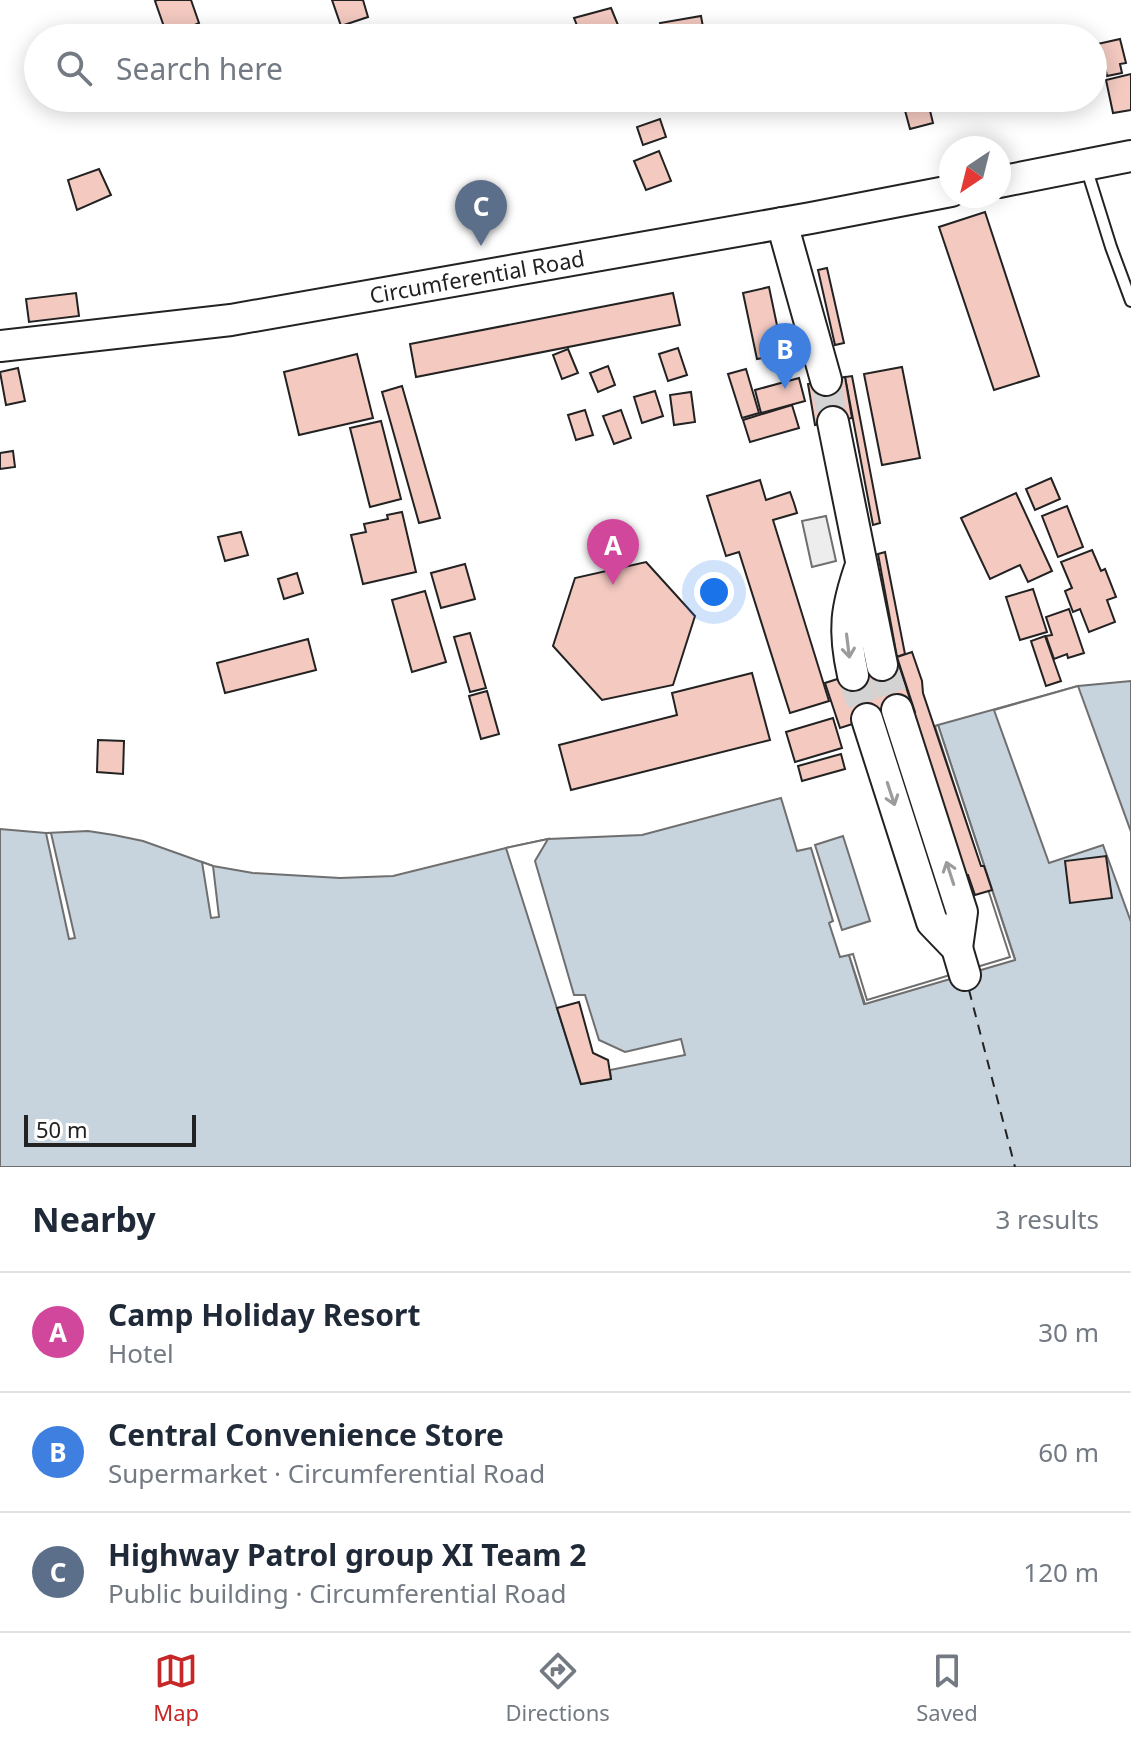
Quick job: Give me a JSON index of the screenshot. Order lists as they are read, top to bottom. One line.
{"streets":{"main road":["Circumferential Road"]},"scale_bar":"50 m","north":"bottom left","page":{"search":"Search here","pins":["C","B","A"],"scale":"50 m","heading":["Nearby","3 results"],"list":[{"mark":"A","name":"Camp Holiday Resort","note":"Hotel","value":"30 m"},{"mark":"B","name":"Central Convenience Store","note":"Supermarket · Circumferential Road","value":"60 m"},{"mark":"C","name":"Highway Patrol group XI Team 2","note":"Public building · Circumferential Road","value":"120 m"}],"nav":["Map","Directions","Saved"]}}
